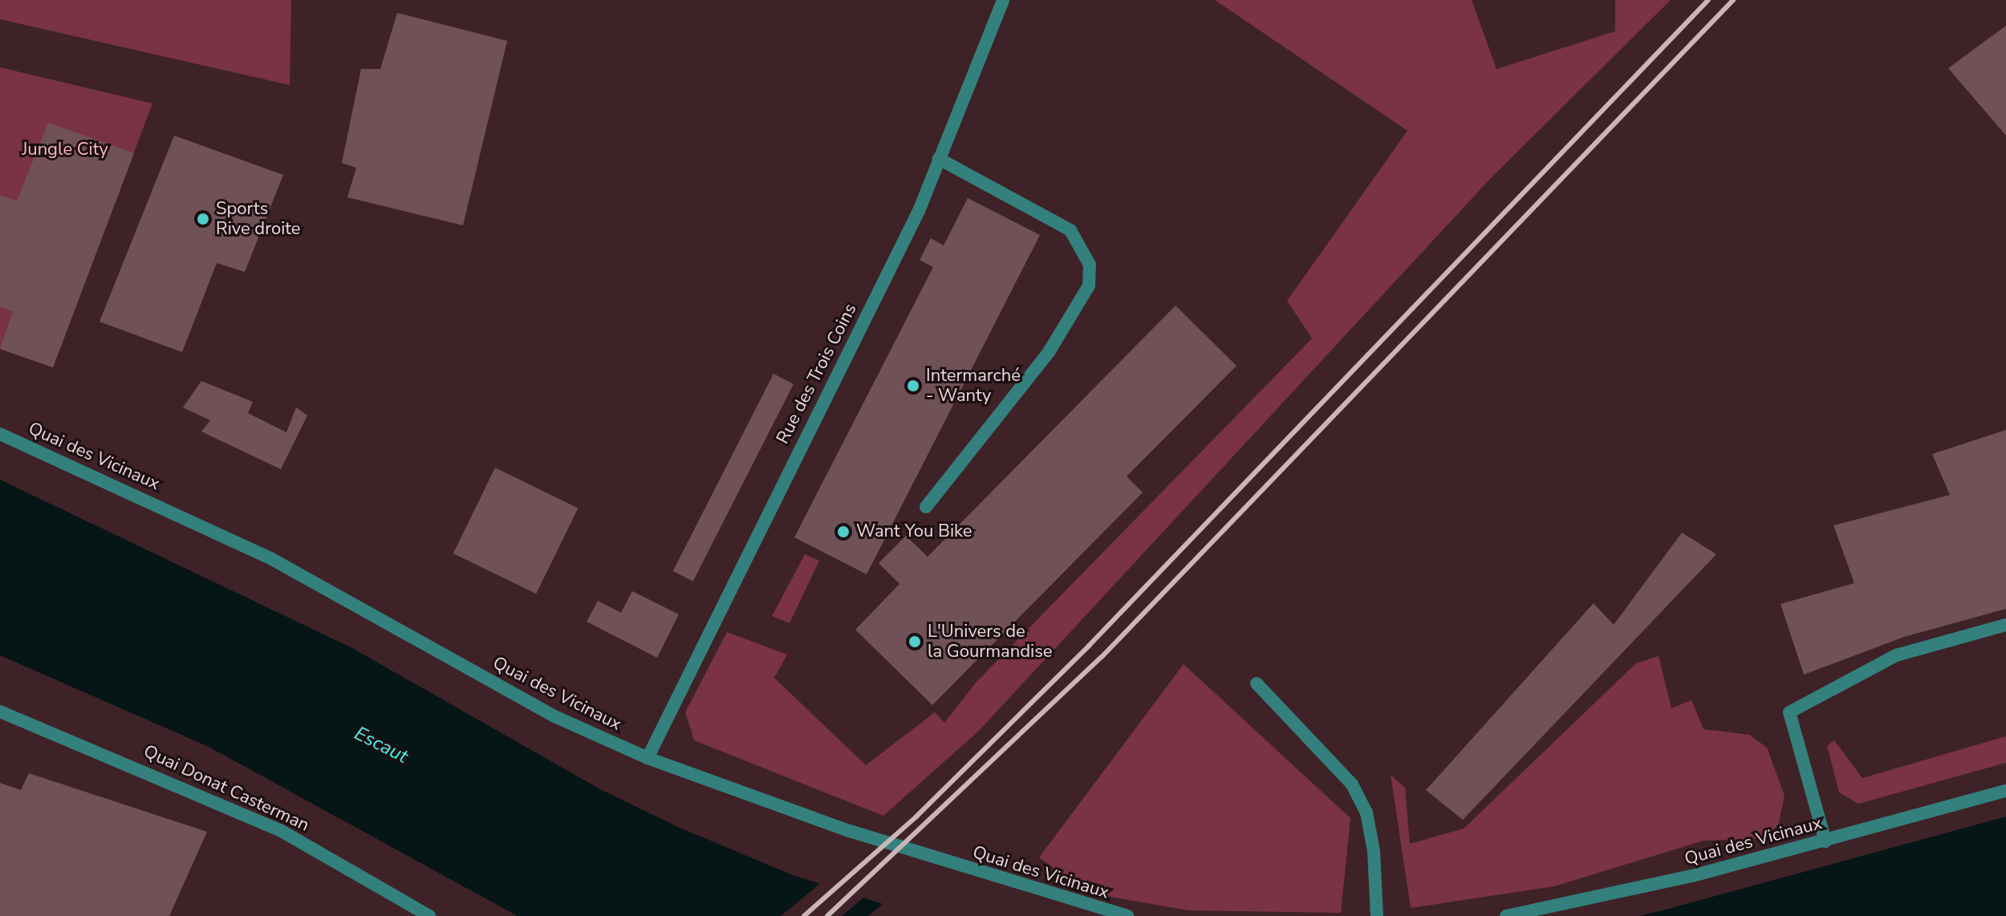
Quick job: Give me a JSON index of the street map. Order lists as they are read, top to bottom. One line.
{"streets":{"street":["Rue des Trois Coins","Quai des Vicinaux","Quai Donat Casterman"]},"crossings":[["Rue des Trois Coins","Quai des Vicinaux"]],"water":["Escaut"],"parks":["Jungle City"],"places":["Sports Rive droite","Intermarché - Wanty","Want You Bike","L'Univers de la Gourmandise"]}
